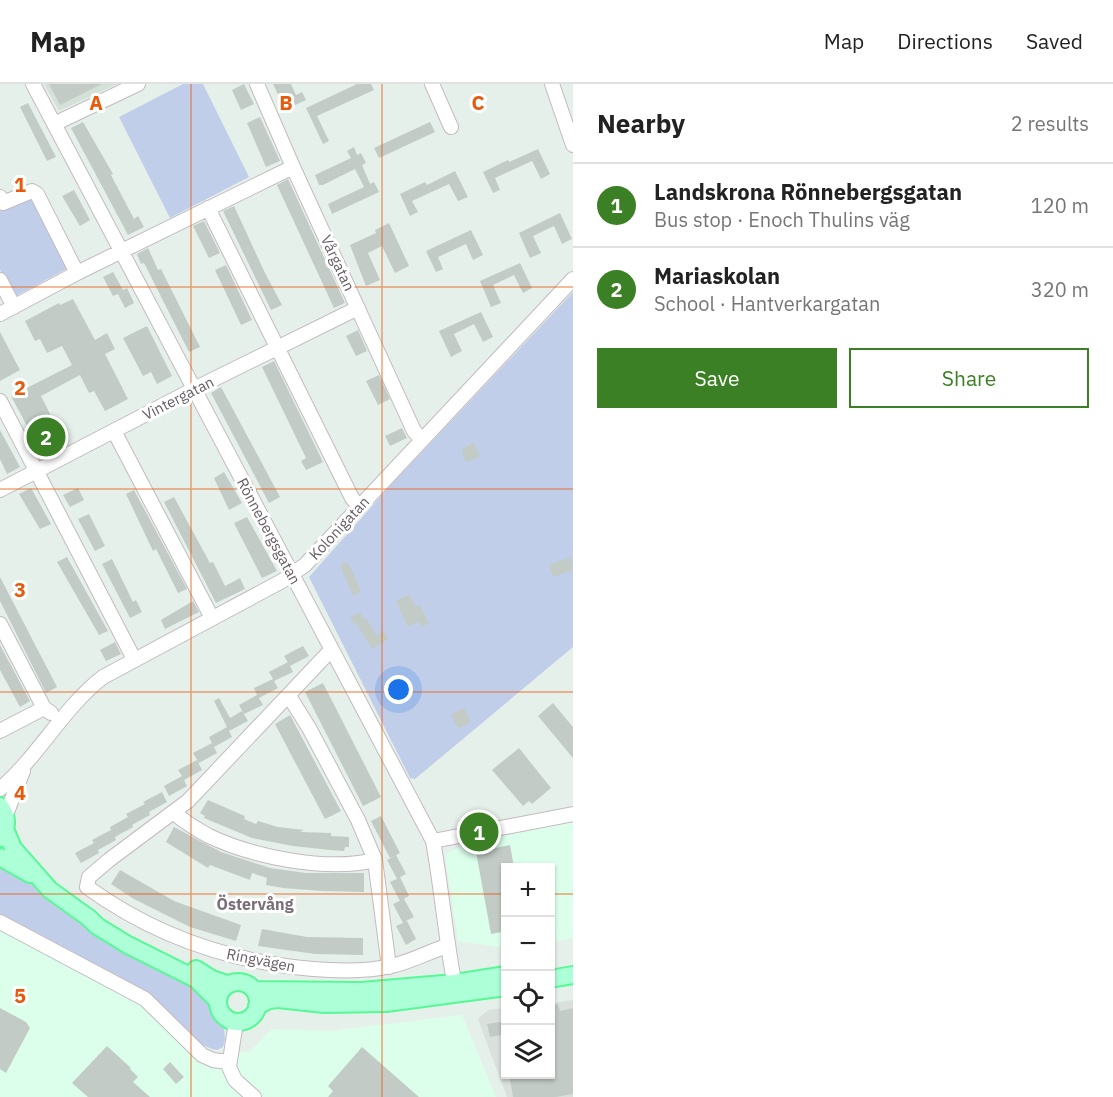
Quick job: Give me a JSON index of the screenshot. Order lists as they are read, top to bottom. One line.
{"streets":{"main road":["Ringvägen"],"street":["Vårgatan","Vintergatan","Kolonigatan","Rönnebergsgatan"]},"crossings":[["Vårgatan","Vintergatan"],["Vårgatan","Kolonigatan"],["Vintergatan","Rönnebergsgatan"],["Kolonigatan","Rönnebergsgatan"],["Kolonigatan","Ringvägen"],["Rönnebergsgatan","Ringvägen"]],"districts":["Östervång"],"page":{"header":"Map","nav":["Map","Directions","Saved"],"heading":["Nearby","2 results"],"list":[{"mark":"1","name":"Landskrona Rönnebergsgatan","note":"Bus stop · Enoch Thulins väg","value":"120 m"},{"mark":"2","name":"Mariaskolan","note":"School · Hantverkargatan","value":"320 m"}],"buttons":["Save","Share"],"pins":["2","1"],"map_buttons":["+","−"]},"grid":{"columns":["A","B","C"],"rows":["1","2","3","4","5"]}}
